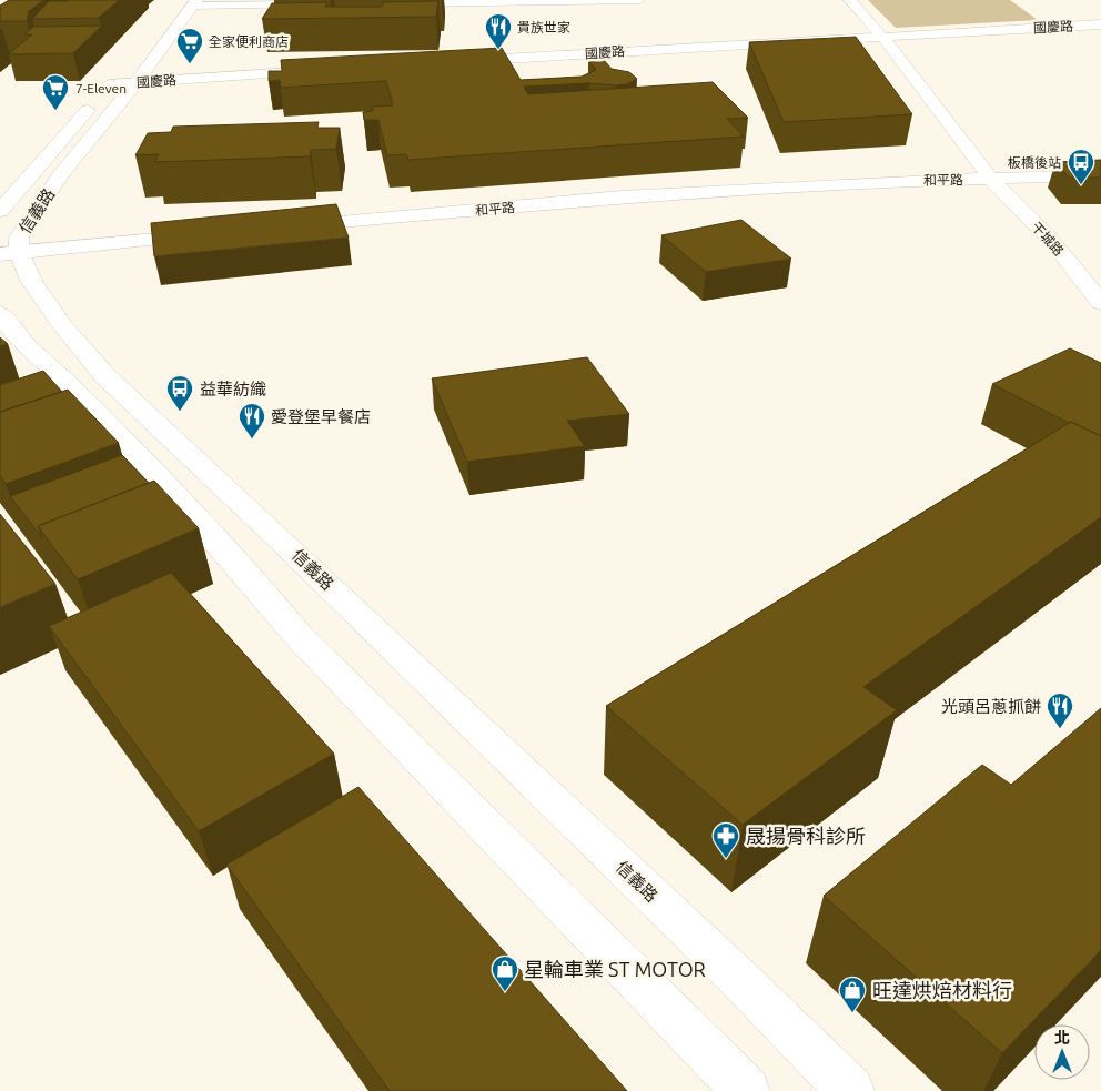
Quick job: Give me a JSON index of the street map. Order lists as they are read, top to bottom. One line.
{"streets":{"street":["國慶路","和平路","信義路","干城路"]},"crossings":[["國慶路","和平路"],["國慶路","信義路"],["和平路","干城路"]],"places":{"restaurant":["貴族世家","愛登堡早餐店","光頭呂蔥抓餅"],"supermarket":["全家便利商店","7-Eleven"],"bus stop":["板橋後站","益華紡織"],"pharmacy":["晟揚骨科診所"],"shop":["星輪車業 ST MOTOR","旺達烘焙材料行"]},"north":"top"}
